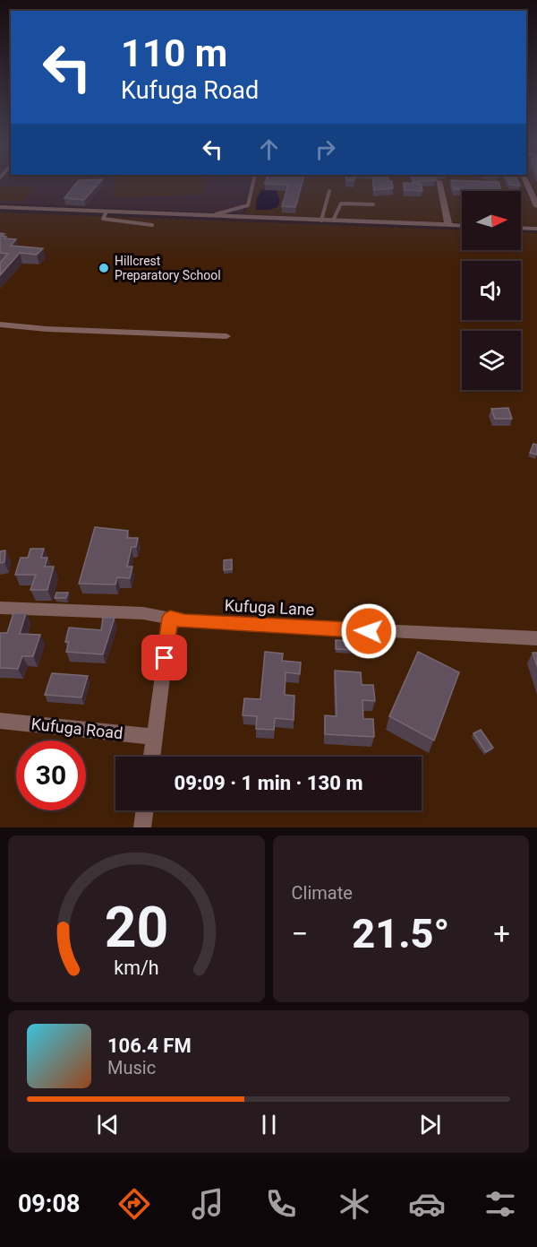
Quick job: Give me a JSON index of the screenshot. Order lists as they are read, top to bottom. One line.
{"streets":{"street":["Kufuga Lane","Kufuga Road"]},"places":["Hillcrest Preparatory School"],"north":"right","page":{"turn":["110 m","Kufuga Road"],"limit":"30","trip":"09:09 · 1 min · 130 m","tile":"Climate","heat":["−","21.5°","+"],"song":["106.4 FM","Music"],"tabs":"09:08","gauge":["20","km/h"]}}
